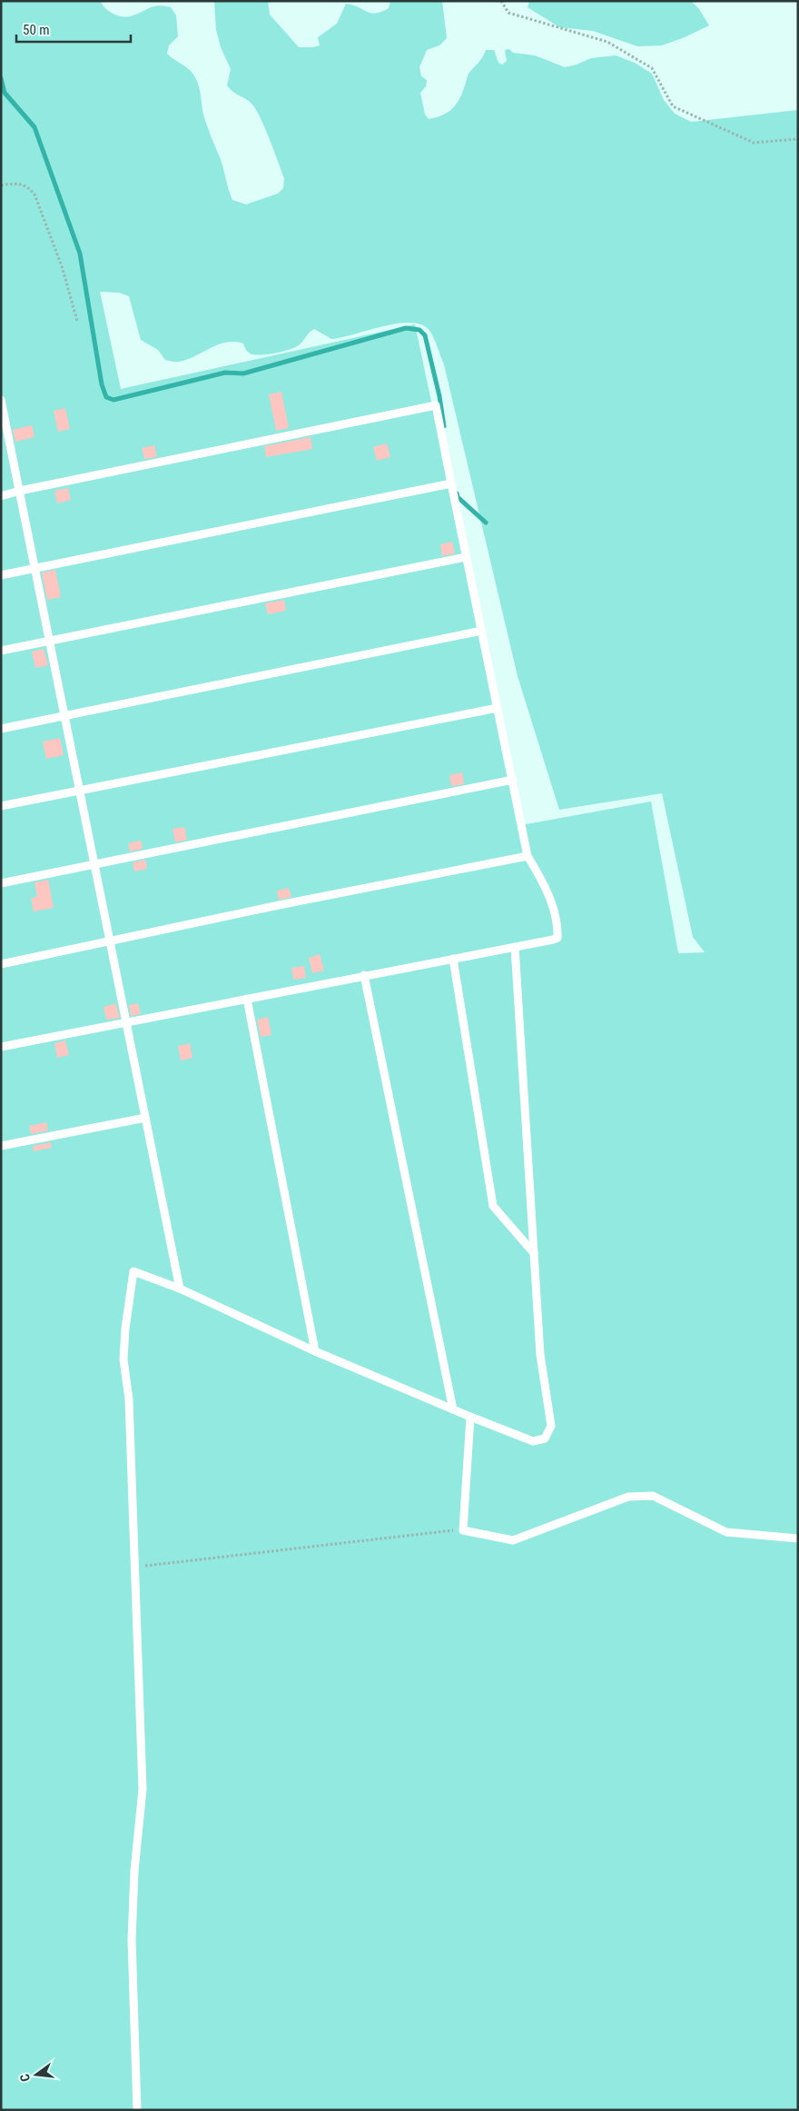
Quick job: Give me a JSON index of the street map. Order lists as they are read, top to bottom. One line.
{"scale_bar":"50 m","north":"left"}
